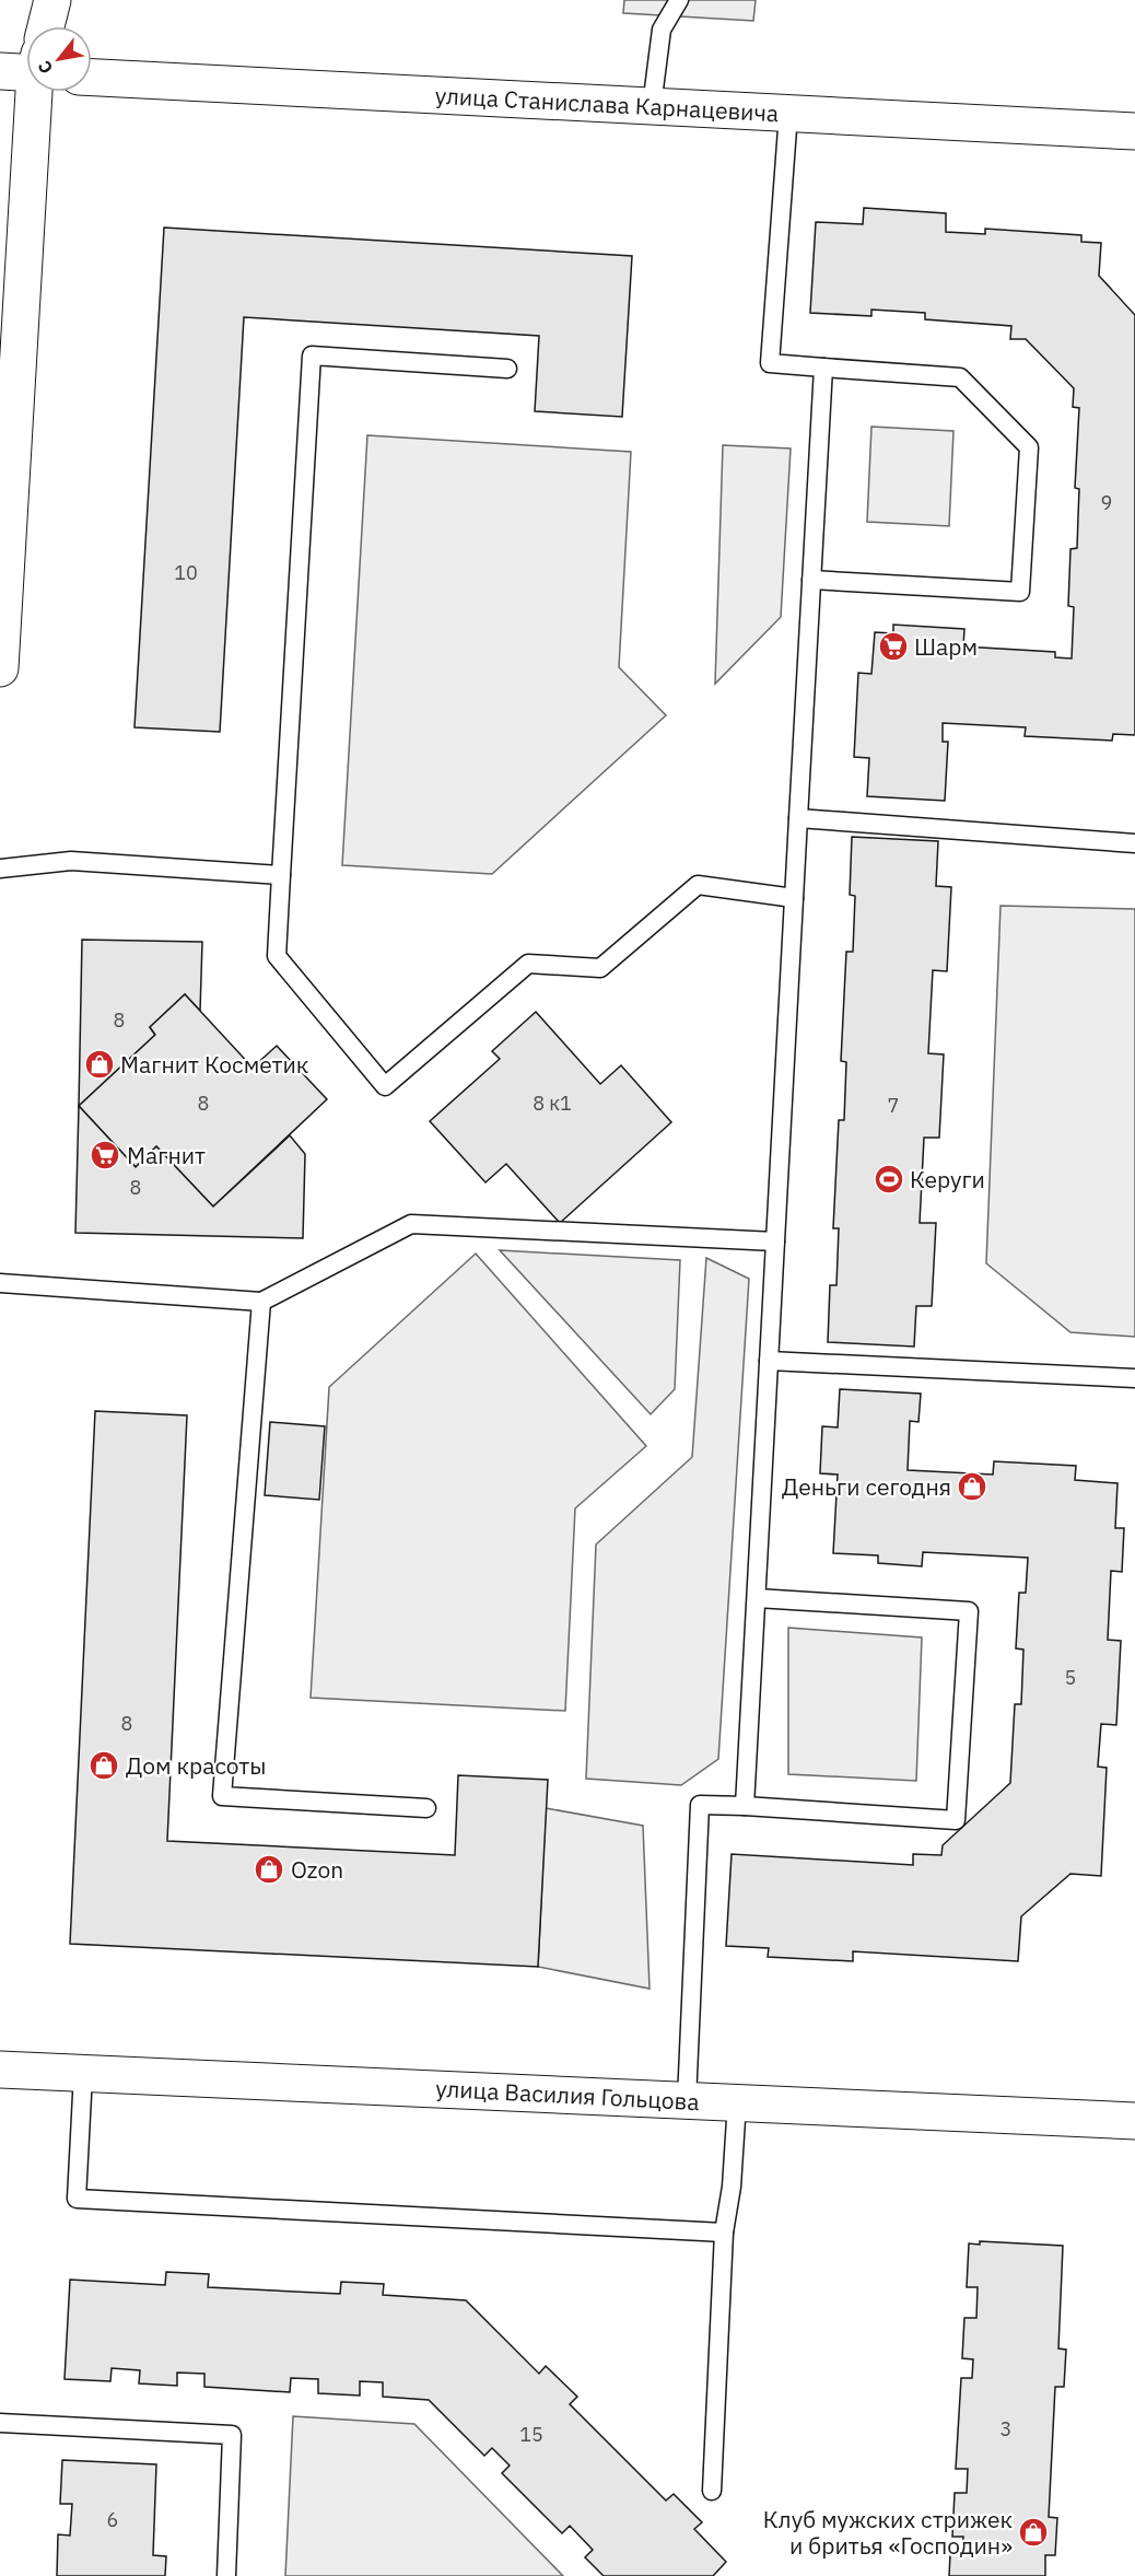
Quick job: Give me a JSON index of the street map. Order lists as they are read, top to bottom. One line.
{"streets":{"street":["улица Станислава Карнацевича","улица Василия Гольцова"]},"places":{"supermarket":["Шарм","Магнит"],"shop":["Магнит Косметик","Деньги сегодня","Дом красоты","Ozon","Клуб мужских стрижек и бритья «Господин»"],"sports":["Керуги"]},"house_numbers":["9","10","8","8","8 к1","7","8","5","8","3","15","6"],"north":"bottom left"}
